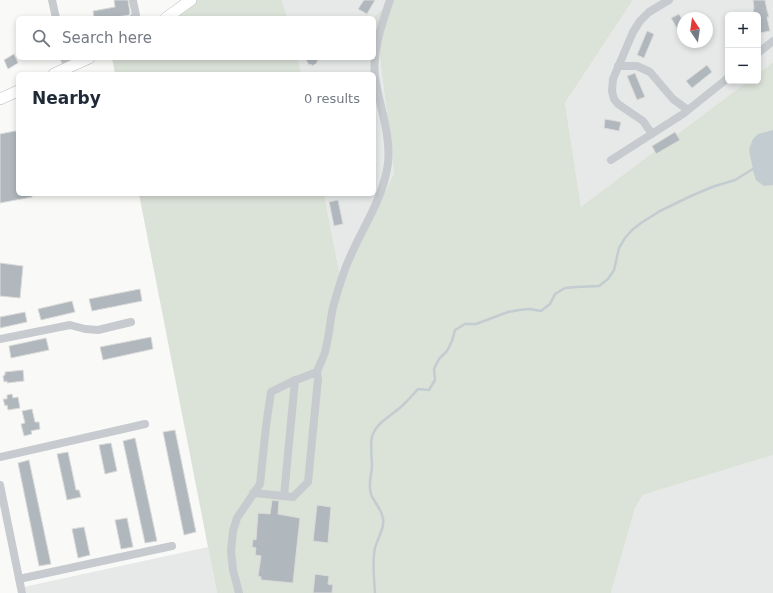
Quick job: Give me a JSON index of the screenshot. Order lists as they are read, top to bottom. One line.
{"north":"top","page":{"map_buttons":["+","−"],"search":"Search here","heading":["Nearby","0 results"]}}
